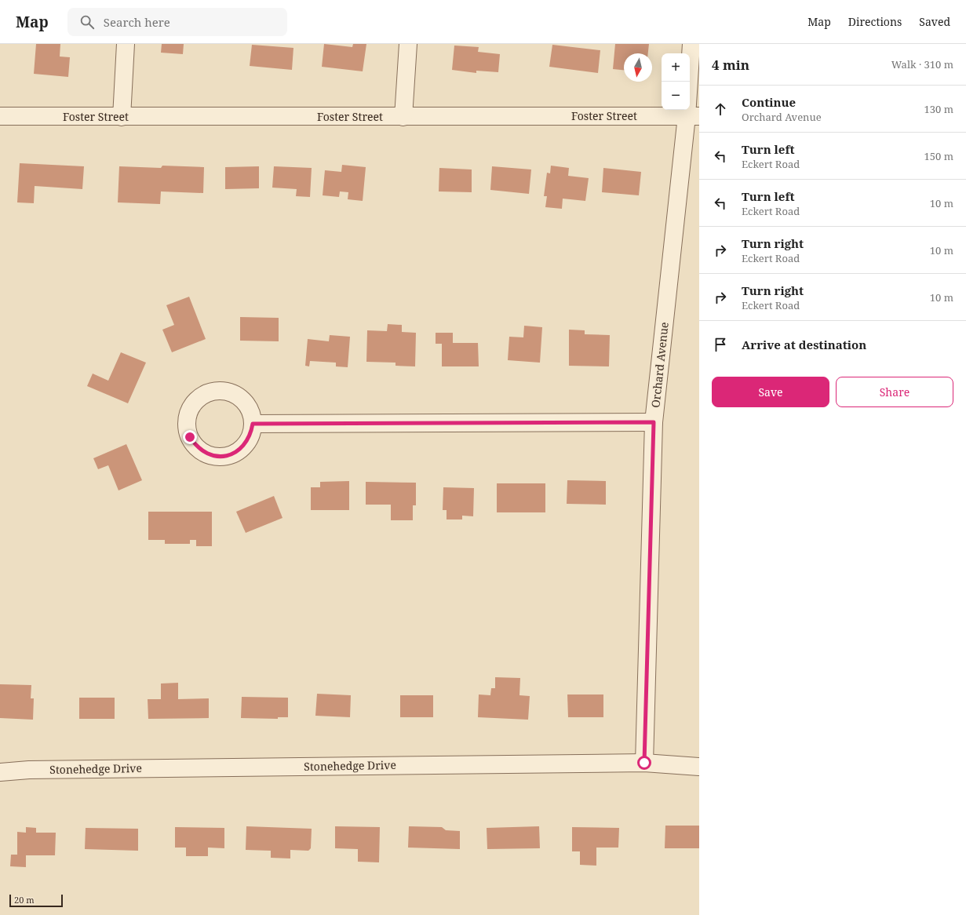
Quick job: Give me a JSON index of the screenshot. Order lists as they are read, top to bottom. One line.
{"streets":{"street":["Foster Street","Orchard Avenue","Stonehedge Drive"]},"crossings":[["Foster Street","Orchard Avenue"],["Orchard Avenue","Stonehedge Drive"]],"scale_bar":"20 m","north":"bottom","page":{"header":"Map","search":"Search here","nav":["Map","Directions","Saved"],"heading":["4 min","Walk · 310 m"],"map_buttons":["+","−"],"list":[["Continue","Orchard Avenue","130 m"],["Turn left","Eckert Road","150 m"],["Turn left","Eckert Road","10 m"],["Turn right","Eckert Road","10 m"],["Turn right","Eckert Road","10 m"],"Arrive at destination"],"buttons":["Save","Share"],"scale":"20 m"}}
